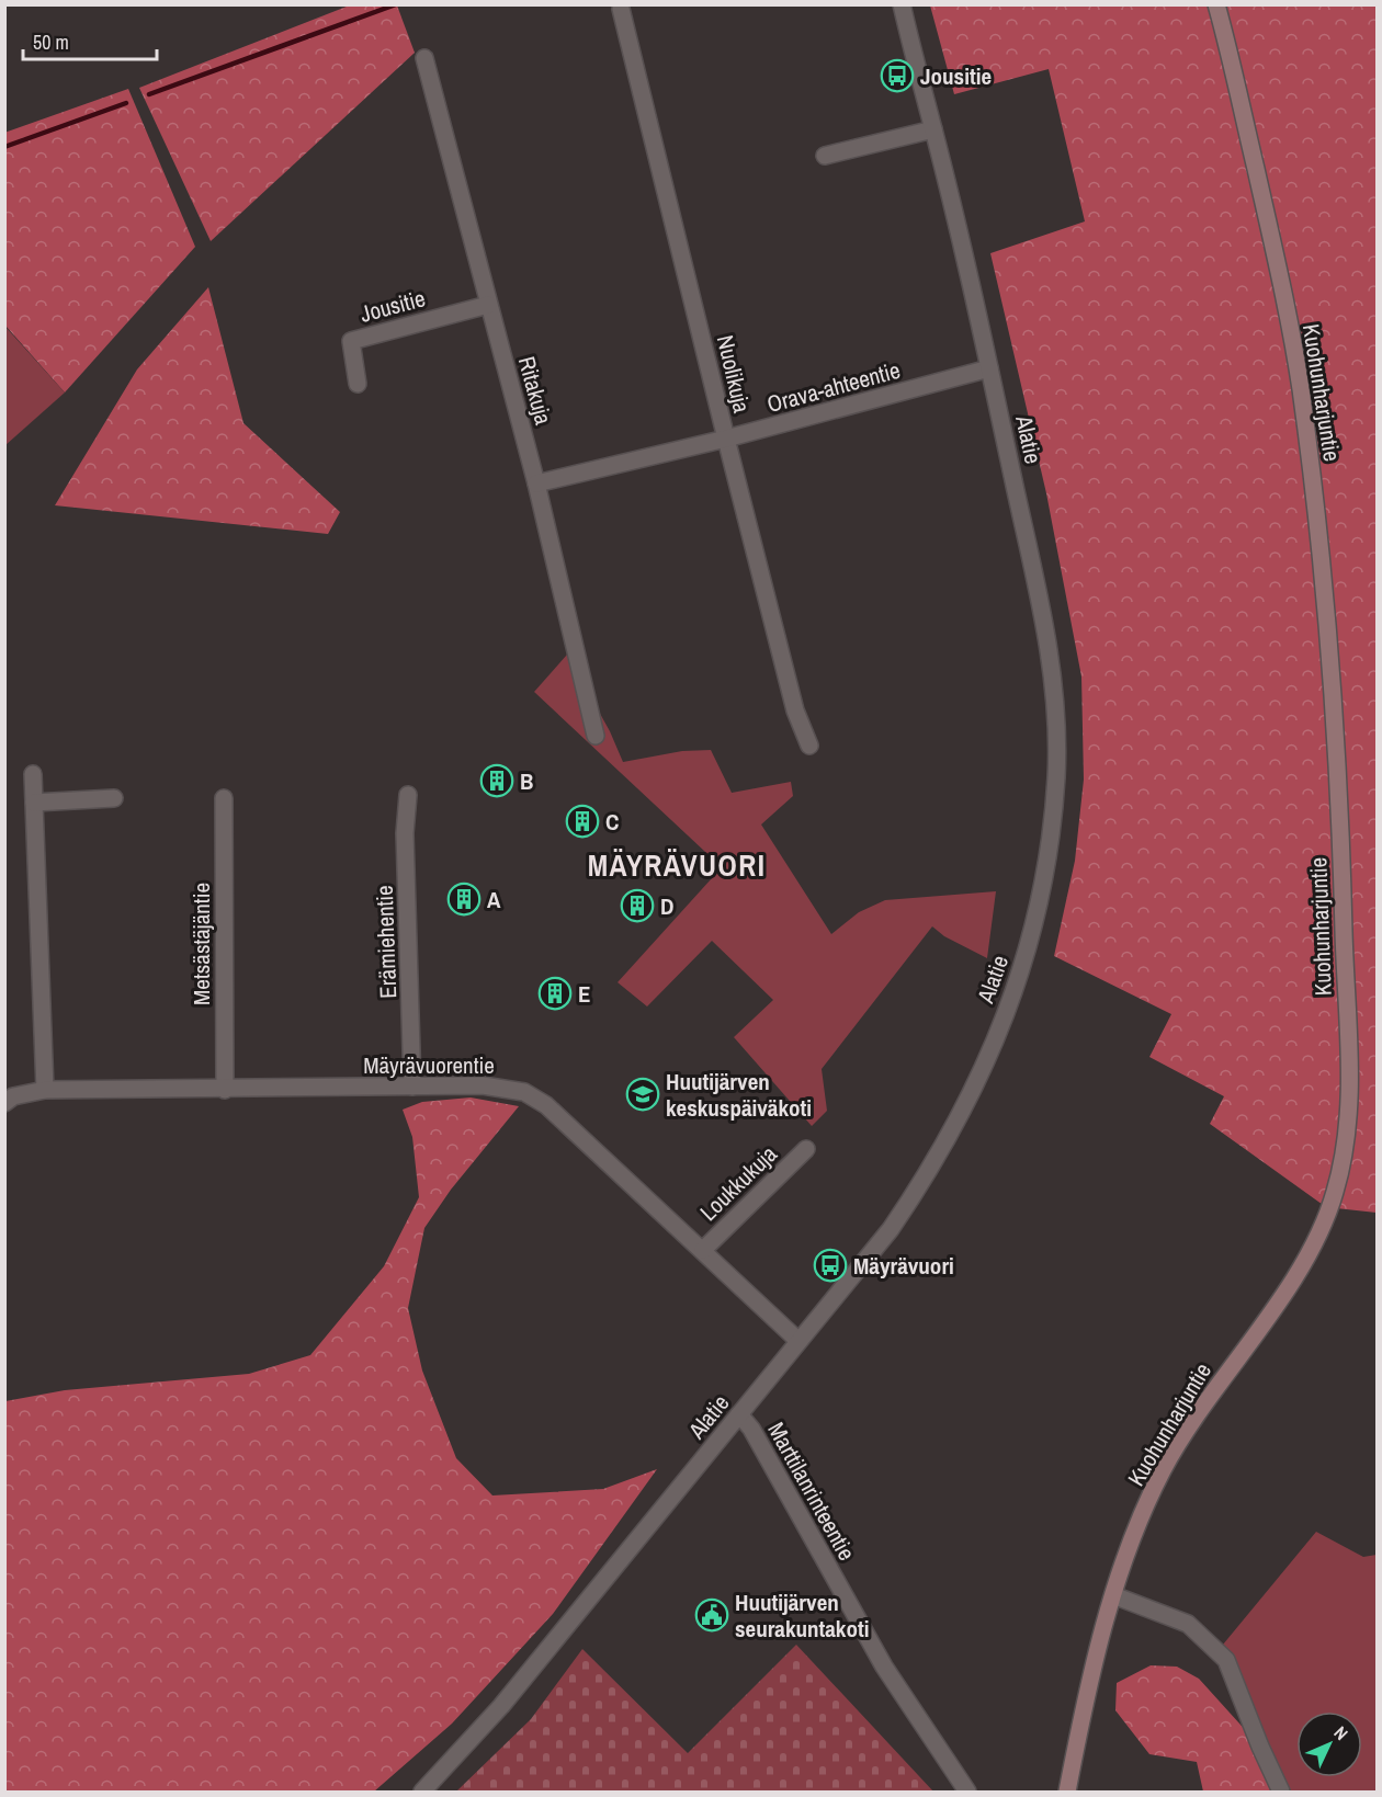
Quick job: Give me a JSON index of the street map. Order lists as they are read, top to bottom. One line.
{"streets":{"main road":["Kuohunharjuntie"],"street":["Jousitie","Nuolikuja","Orava-ahteentie","Ritakuja","Alatie","Erämiehentie","Metsästäjäntie","Mäyrävuorentie","Loukkukuja","Marttilanrinteentie"]},"crossings":[["Jousitie","Ritakuja"],["Nuolikuja","Orava-ahteentie"],["Orava-ahteentie","Ritakuja"],["Orava-ahteentie","Alatie"],["Alatie","Mäyrävuorentie"],["Alatie","Marttilanrinteentie"],["Erämiehentie","Mäyrävuorentie"],["Metsästäjäntie","Mäyrävuorentie"],["Mäyrävuorentie","Loukkukuja"]],"districts":["MÄYRÄVUORI"],"places":{"bus stop":["Jousitie","Mäyrävuori"],"building":["B","C","A","D","E"],"school or university":["Huutijärven keskuspäiväkoti"],"public building":["Huutijärven seurakuntakoti"]},"scale_bar":"50 m","north":"top right"}
